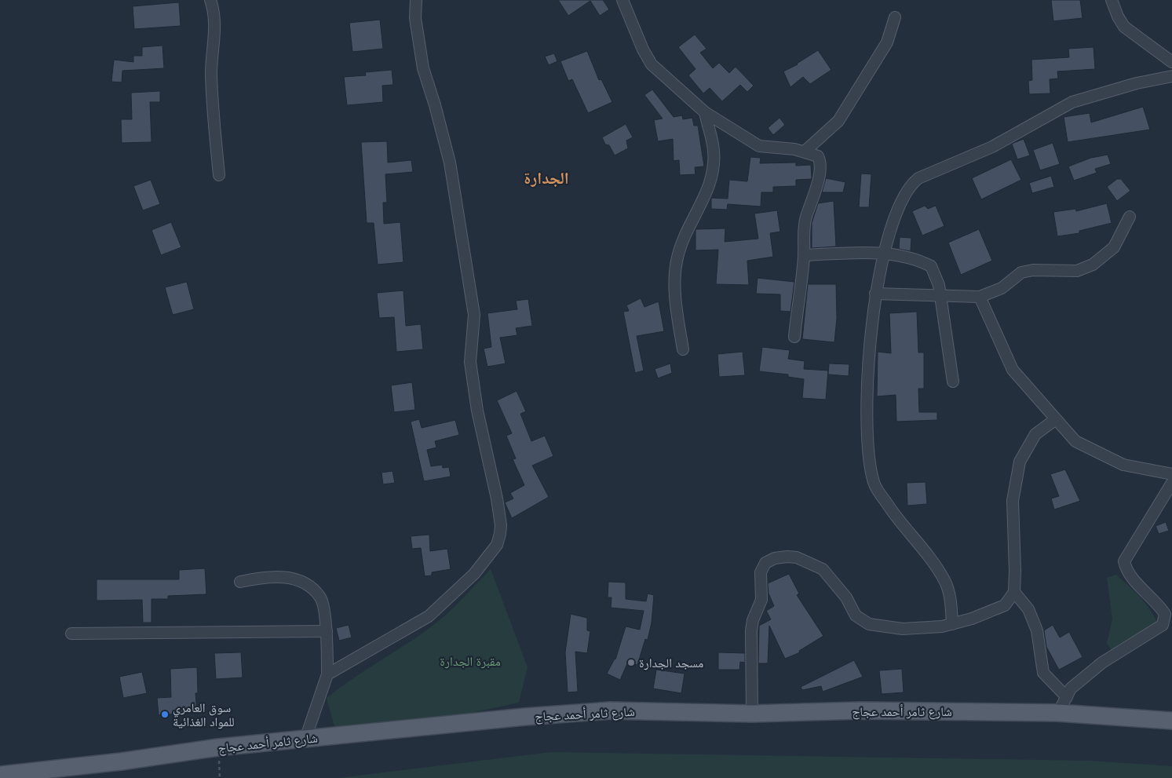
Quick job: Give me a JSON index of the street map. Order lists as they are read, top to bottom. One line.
{"streets":{"main road":["شارع ثامر أحمد عجاج"]},"districts":["الجدارة"],"parks":["مقبرة الجدارة"],"places":["مسجد الجدارة","سوق العامري للمواد الغذائية"]}
